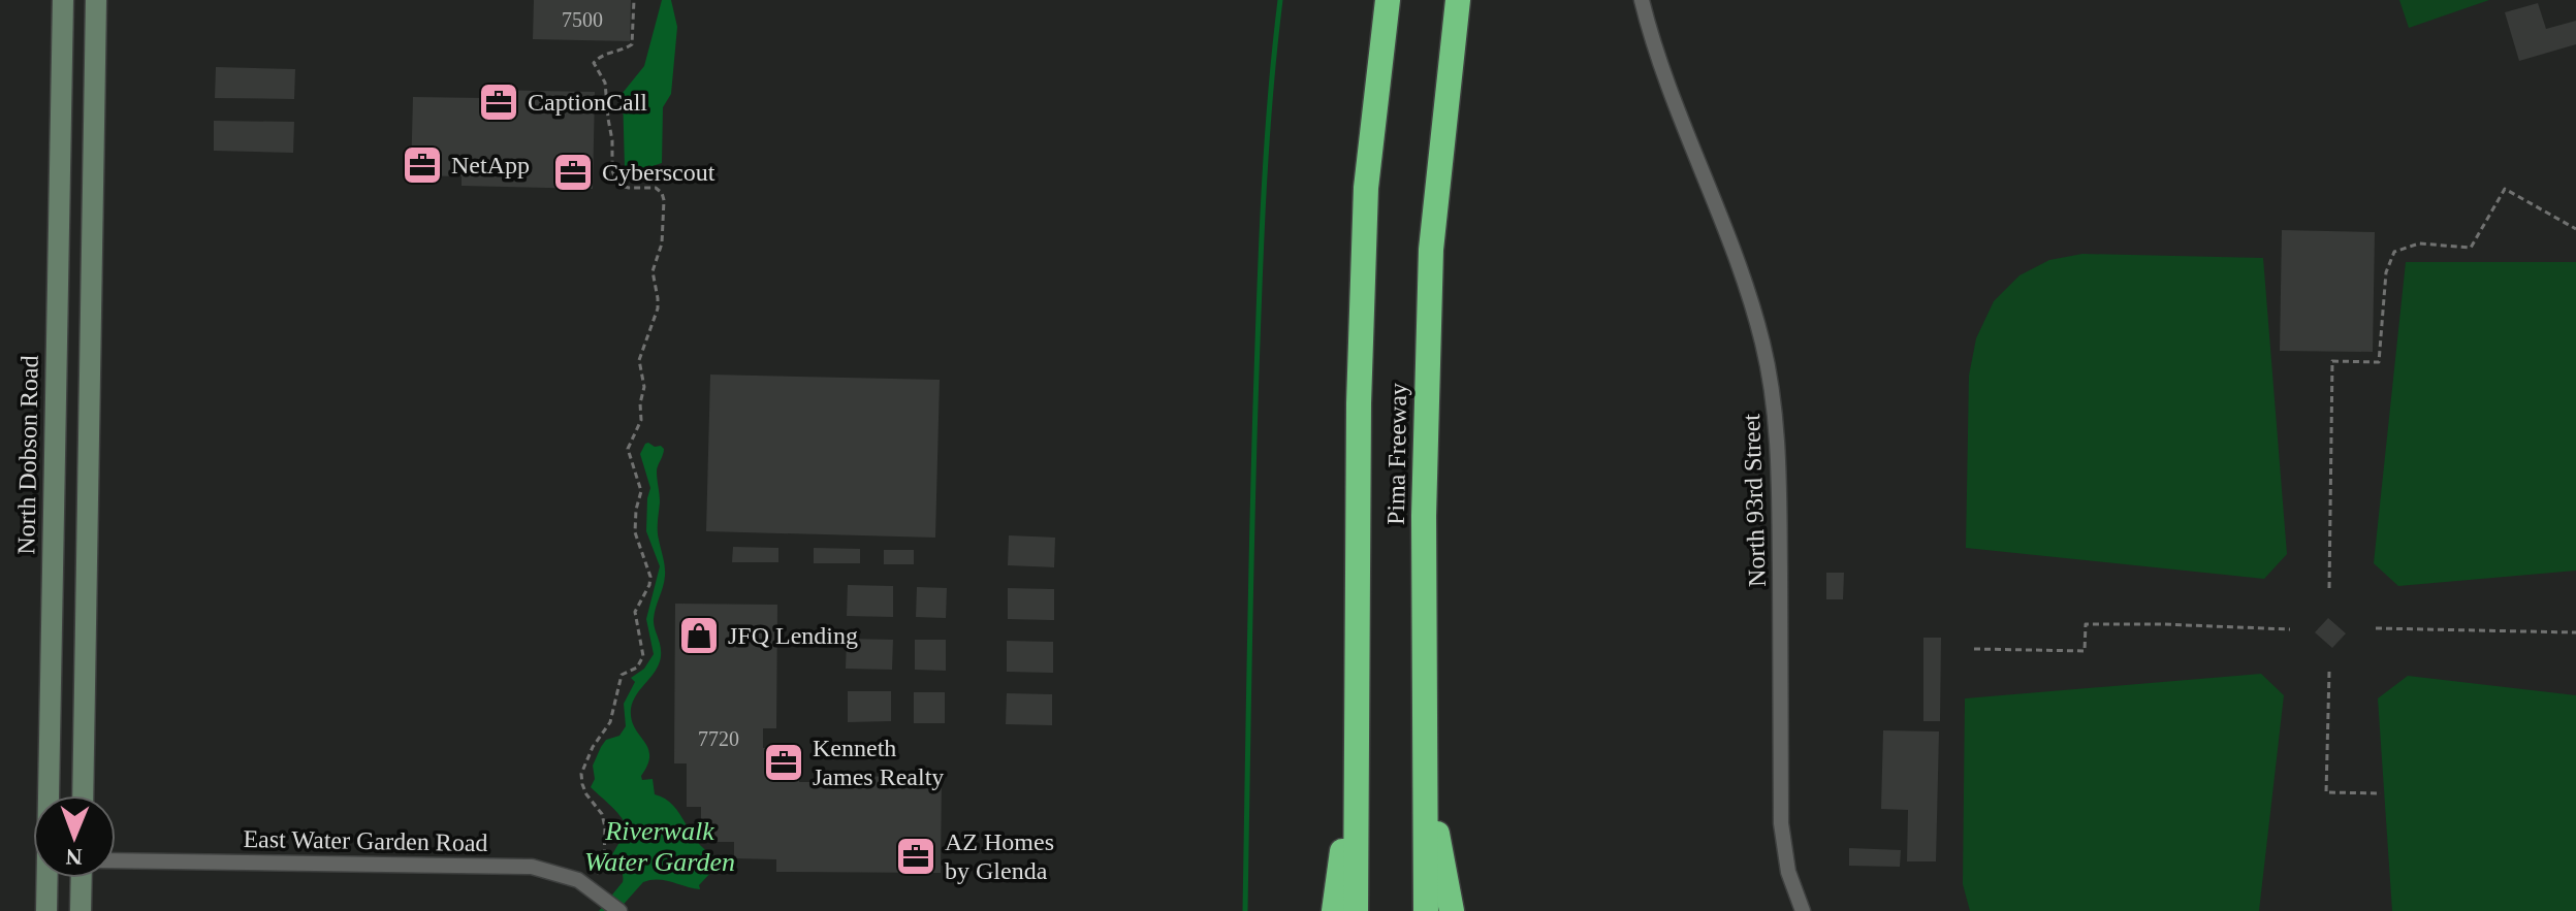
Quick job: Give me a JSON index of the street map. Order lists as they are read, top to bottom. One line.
{"streets":{"highway":["Pima Freeway"],"street":["North Dobson Road","North 93rd Street","East Water Garden Road"]},"water":["Riverwalk Water Garden"],"places":{"office":["CaptionCall","NetApp","Cyberscout","Kenneth James Realty","AZ Homes by Glenda"],"shop":["JFQ Lending"]},"house_numbers":["7500","7720"],"north":"bottom"}
